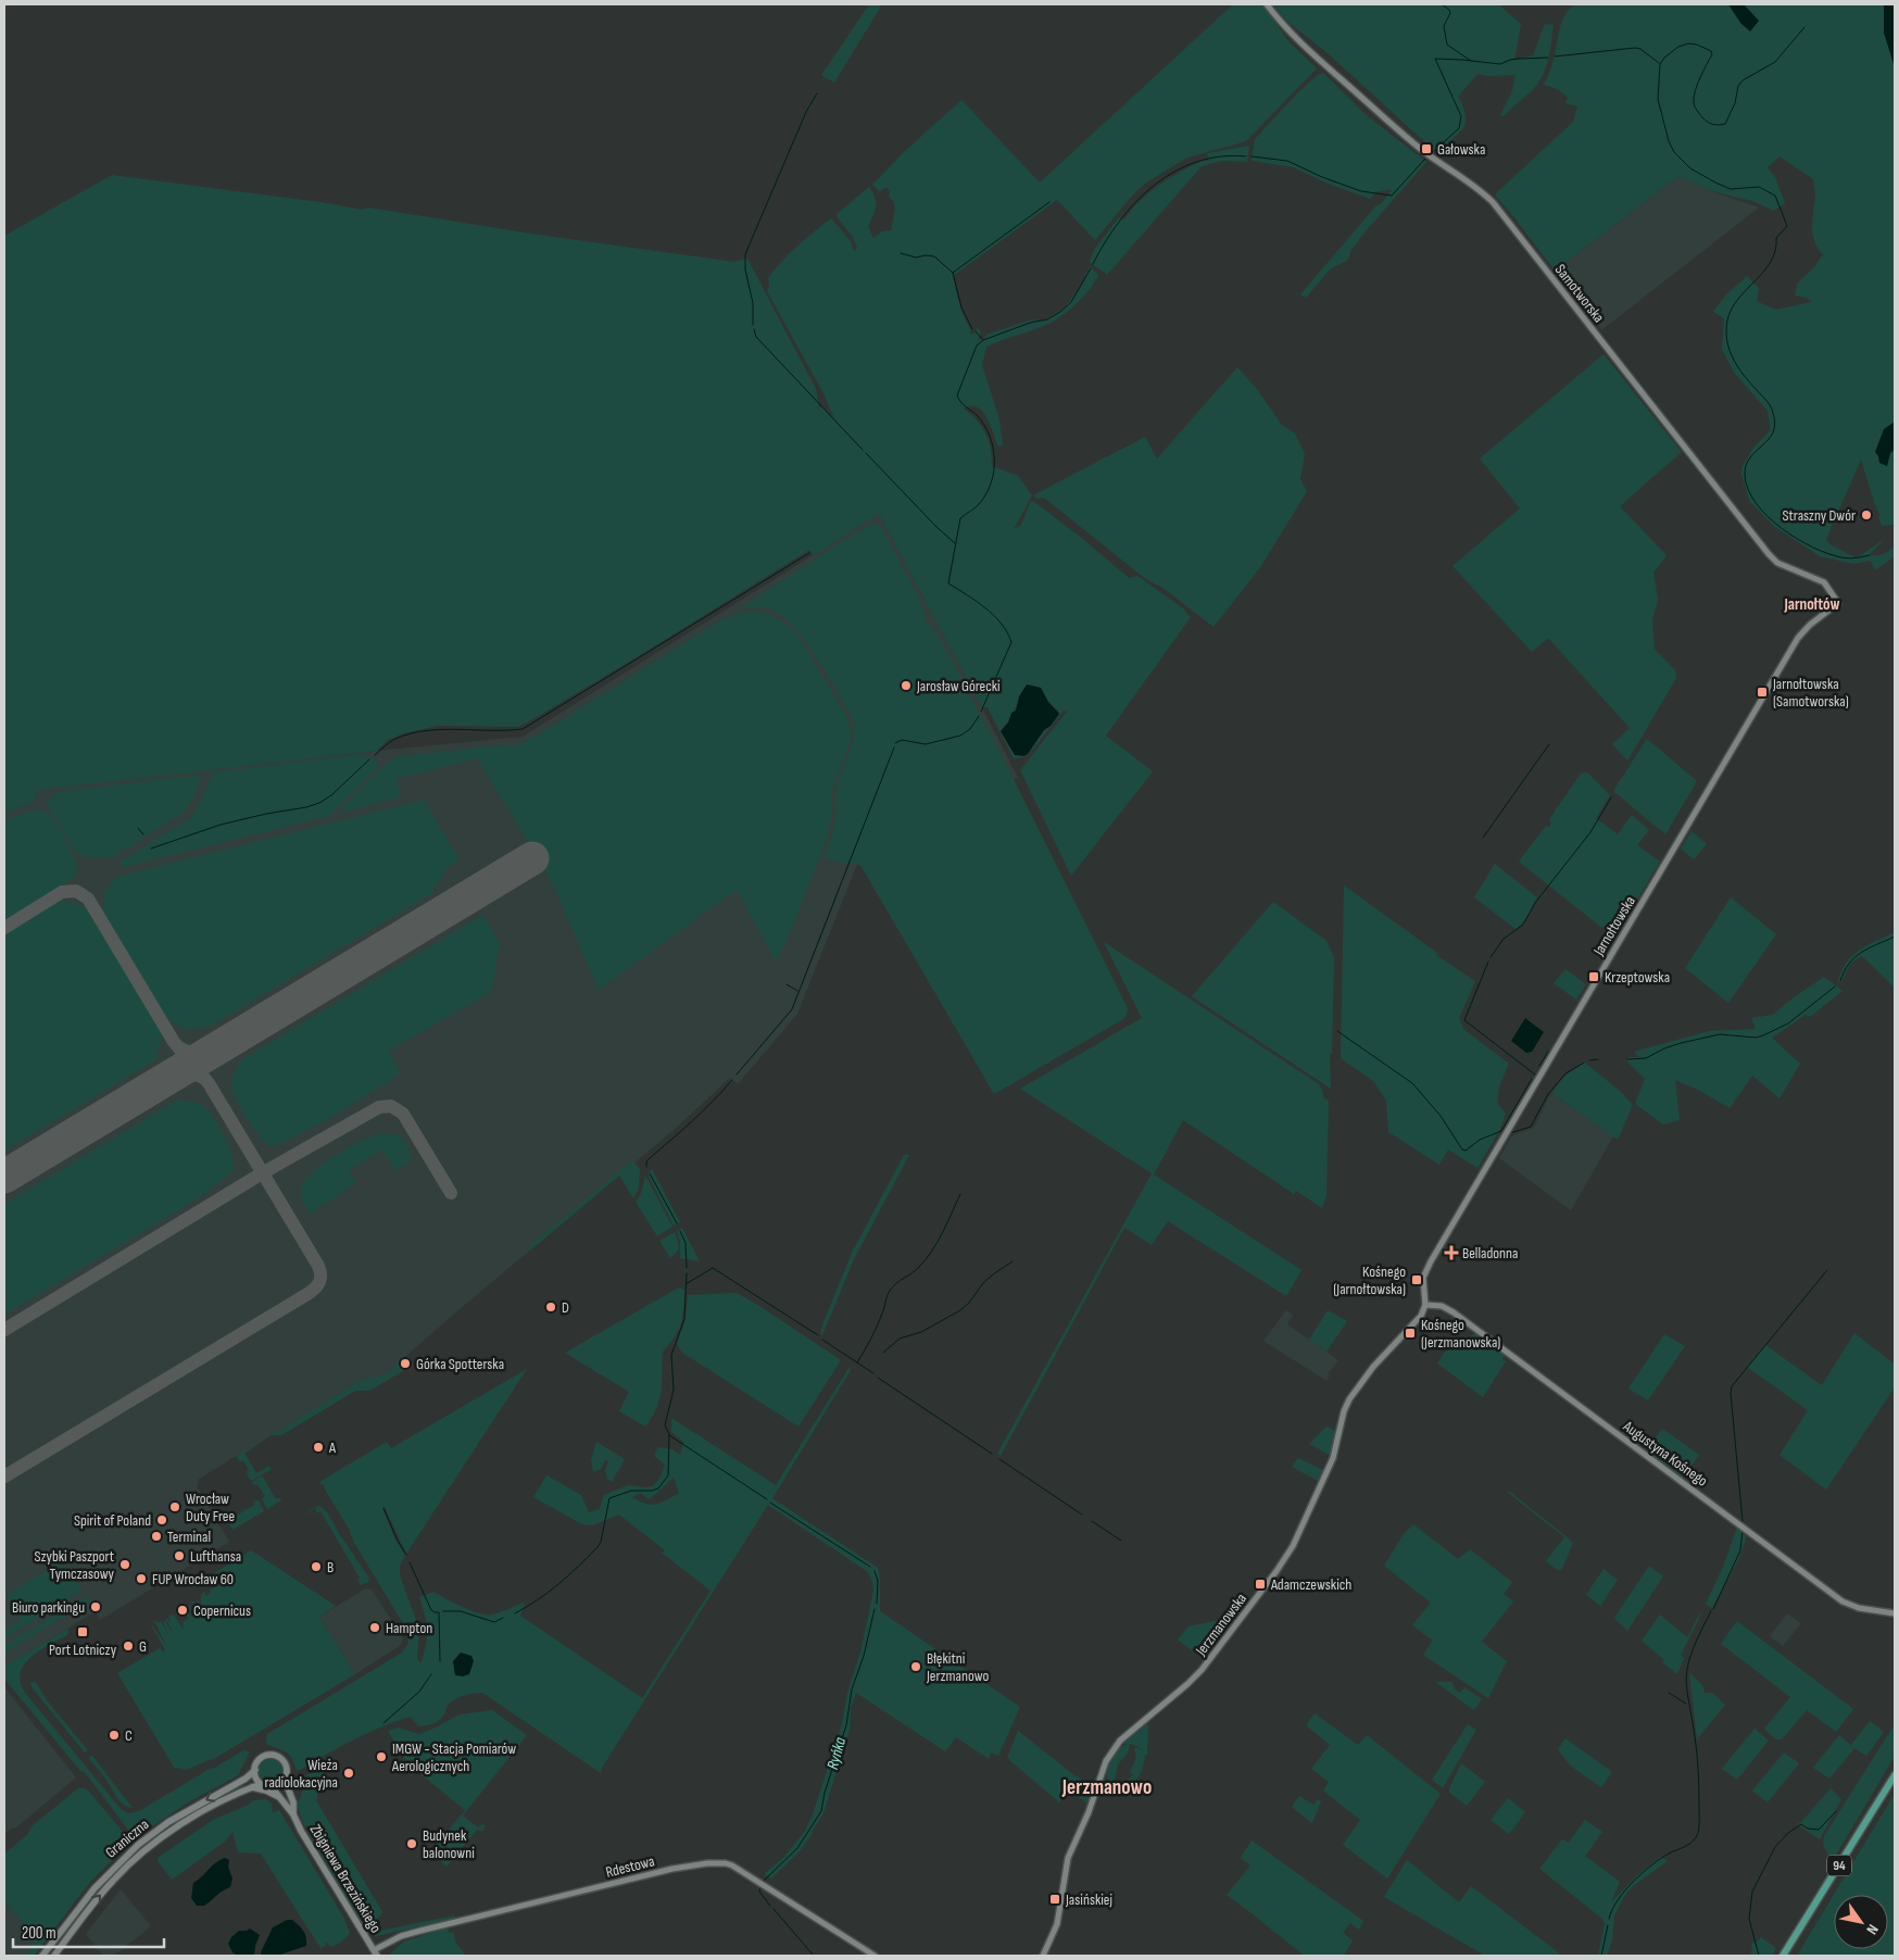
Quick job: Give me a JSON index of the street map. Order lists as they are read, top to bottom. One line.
{"streets":{"main road":["Graniczna","94","Zbigniewa Brzezińskiego"],"street":["Samotworska","Jarnołtowska","Augustyna Kośnego","Jerzmanowska","Rdestowa"]},"crossings":[["Samotworska","Jarnołtowska"],["Jarnołtowska","Augustyna Kośnego"],["Jarnołtowska","Jerzmanowska"],["Augustyna Kośnego","Jerzmanowska"],["Graniczna","Zbigniewa Brzezińskiego"],["Rdestowa","Zbigniewa Brzezińskiego"]],"districts":["Jarnołtów","Jerzmanowo"],"water":["Ryńka"],"places":{"transit":["Gałowska","Jarnołtowska (Samotworska)","Krzeptowska","Kośnego (Jarnołtowska)","Kośnego (Jerzmanowska)","Adamczewskich","Port Lotniczy","Jasińskiej"],"other":["Straszny Dwór","Jarosław Górecki","D","Górka Spotterska","A","Wrocław Duty Free","Spirit of Poland","Terminal","Lufthansa","Szybki Paszport Tymczasowy","B","FUP Wrocław 60","Biuro parkingu","Copernicus","Hampton","G","Błękitni Jerzmanowo","C","IMGW - Stacja Pomiarów Aerologicznych","Wieża radiolokacyjna","Budynek balonowni"],"health":["Belladonna"]},"scale_bar":"200 m","north":"bottom right"}
